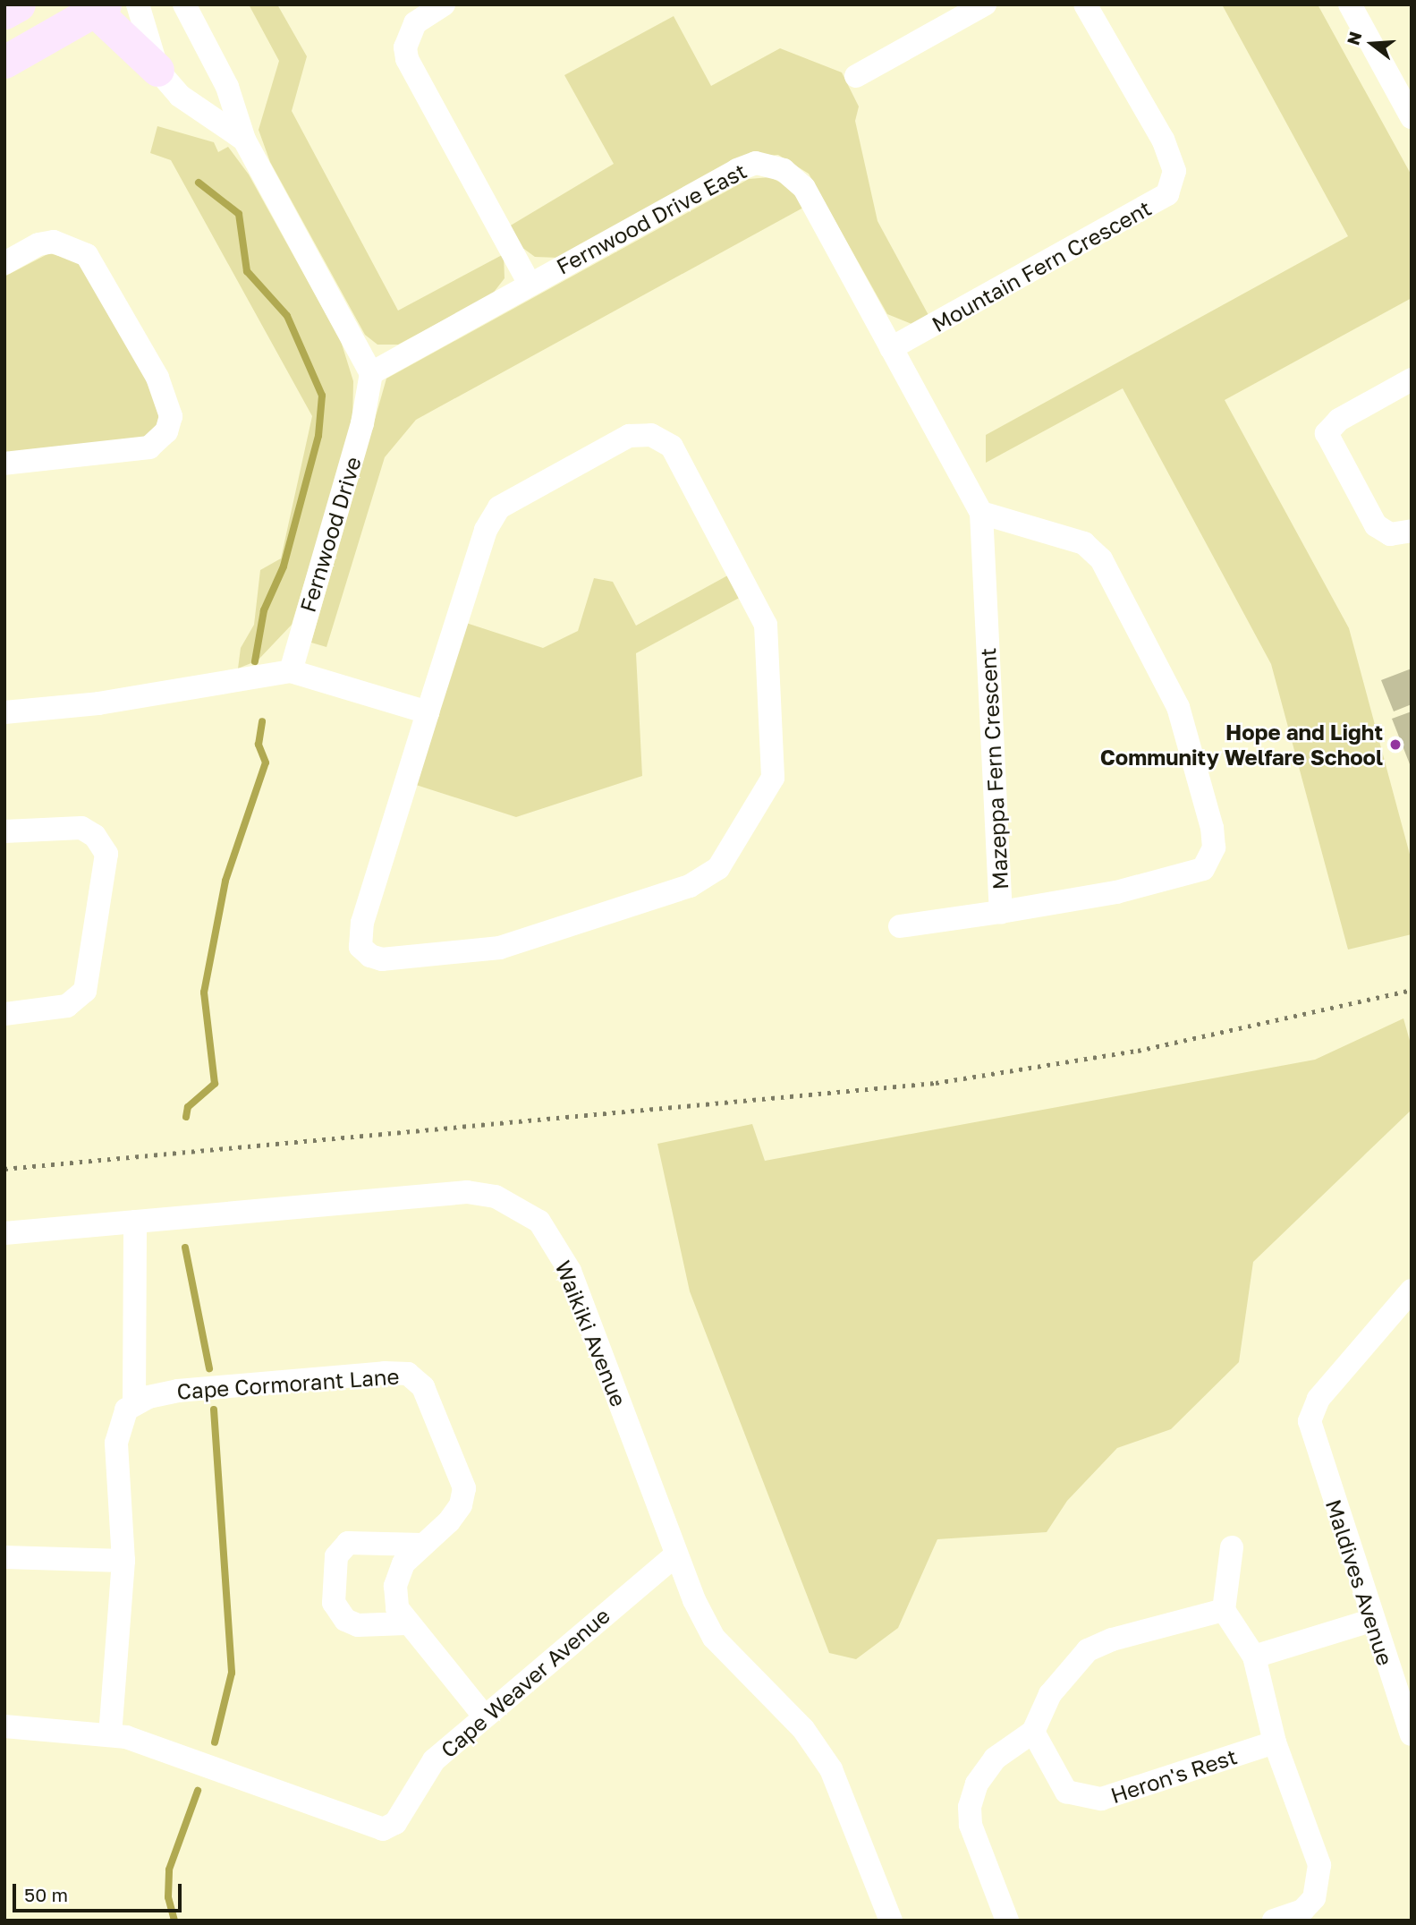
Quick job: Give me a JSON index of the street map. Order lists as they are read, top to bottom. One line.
{"streets":{"street":["Fernwood Drive East","Mountain Fern Crescent","Fernwood Drive","Mazeppa Fern Crescent","Waikiki Avenue","Cape Cormorant Lane","Maldives Avenue","Cape Weaver Avenue","Heron's Rest"]},"crossings":[["Fernwood Drive East","Mountain Fern Crescent"],["Fernwood Drive East","Fernwood Drive"],["Fernwood Drive East","Mazeppa Fern Crescent"],["Waikiki Avenue","Cape Weaver Avenue"],["Cape Cormorant Lane","Cape Weaver Avenue"]],"places":["Hope and Light Community Welfare School"],"scale_bar":"50 m","north":"left"}
